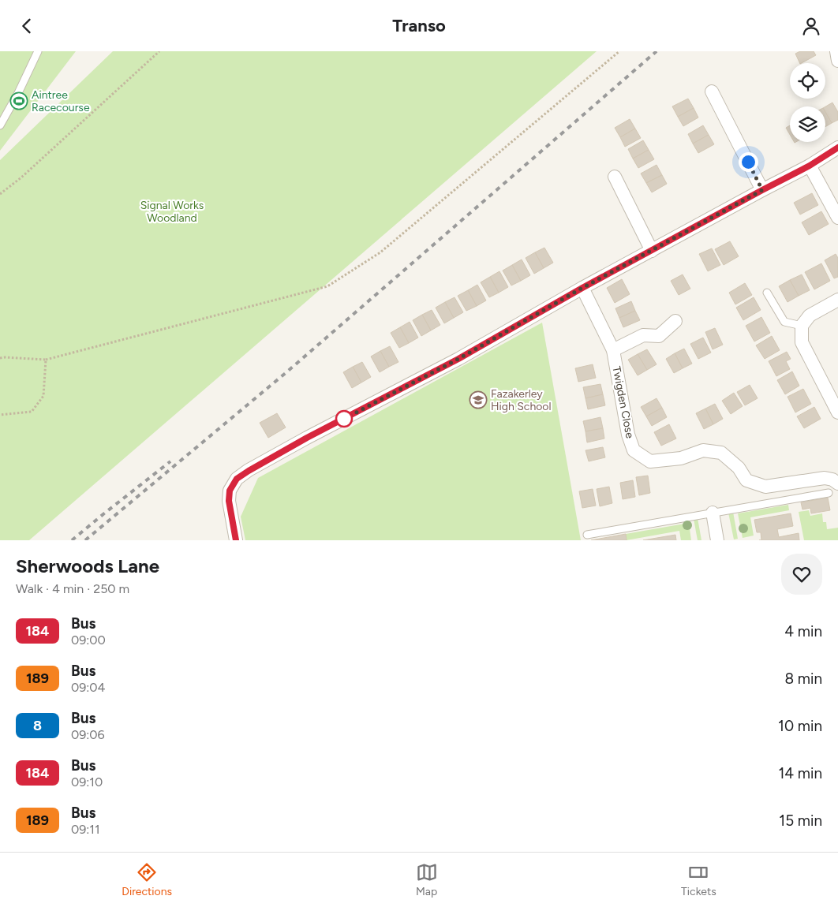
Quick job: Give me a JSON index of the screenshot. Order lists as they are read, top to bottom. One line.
{"streets":{"street":["Twigden Close"]},"parks":["Signal Works Woodland"],"places":{"sports":["Aintree Racecourse"],"school or university":["Fazakerley High School"]},"lines":["bus line 184"],"page":{"header":"Transo","heading":["Sherwoods Lane","Walk · 4 min · 250 m"],"list":[{"mark":"184","name":"Bus","note":"09:00","value":"4 min"},{"mark":"189","name":"Bus","note":"09:04","value":"8 min"},{"mark":"8","name":"Bus","note":"09:06","value":"10 min"},{"mark":"184","name":"Bus","note":"09:10","value":"14 min"},{"mark":"189","name":"Bus","note":"09:11","value":"15 min"}],"tabs":["Directions","Map","Tickets"]}}
